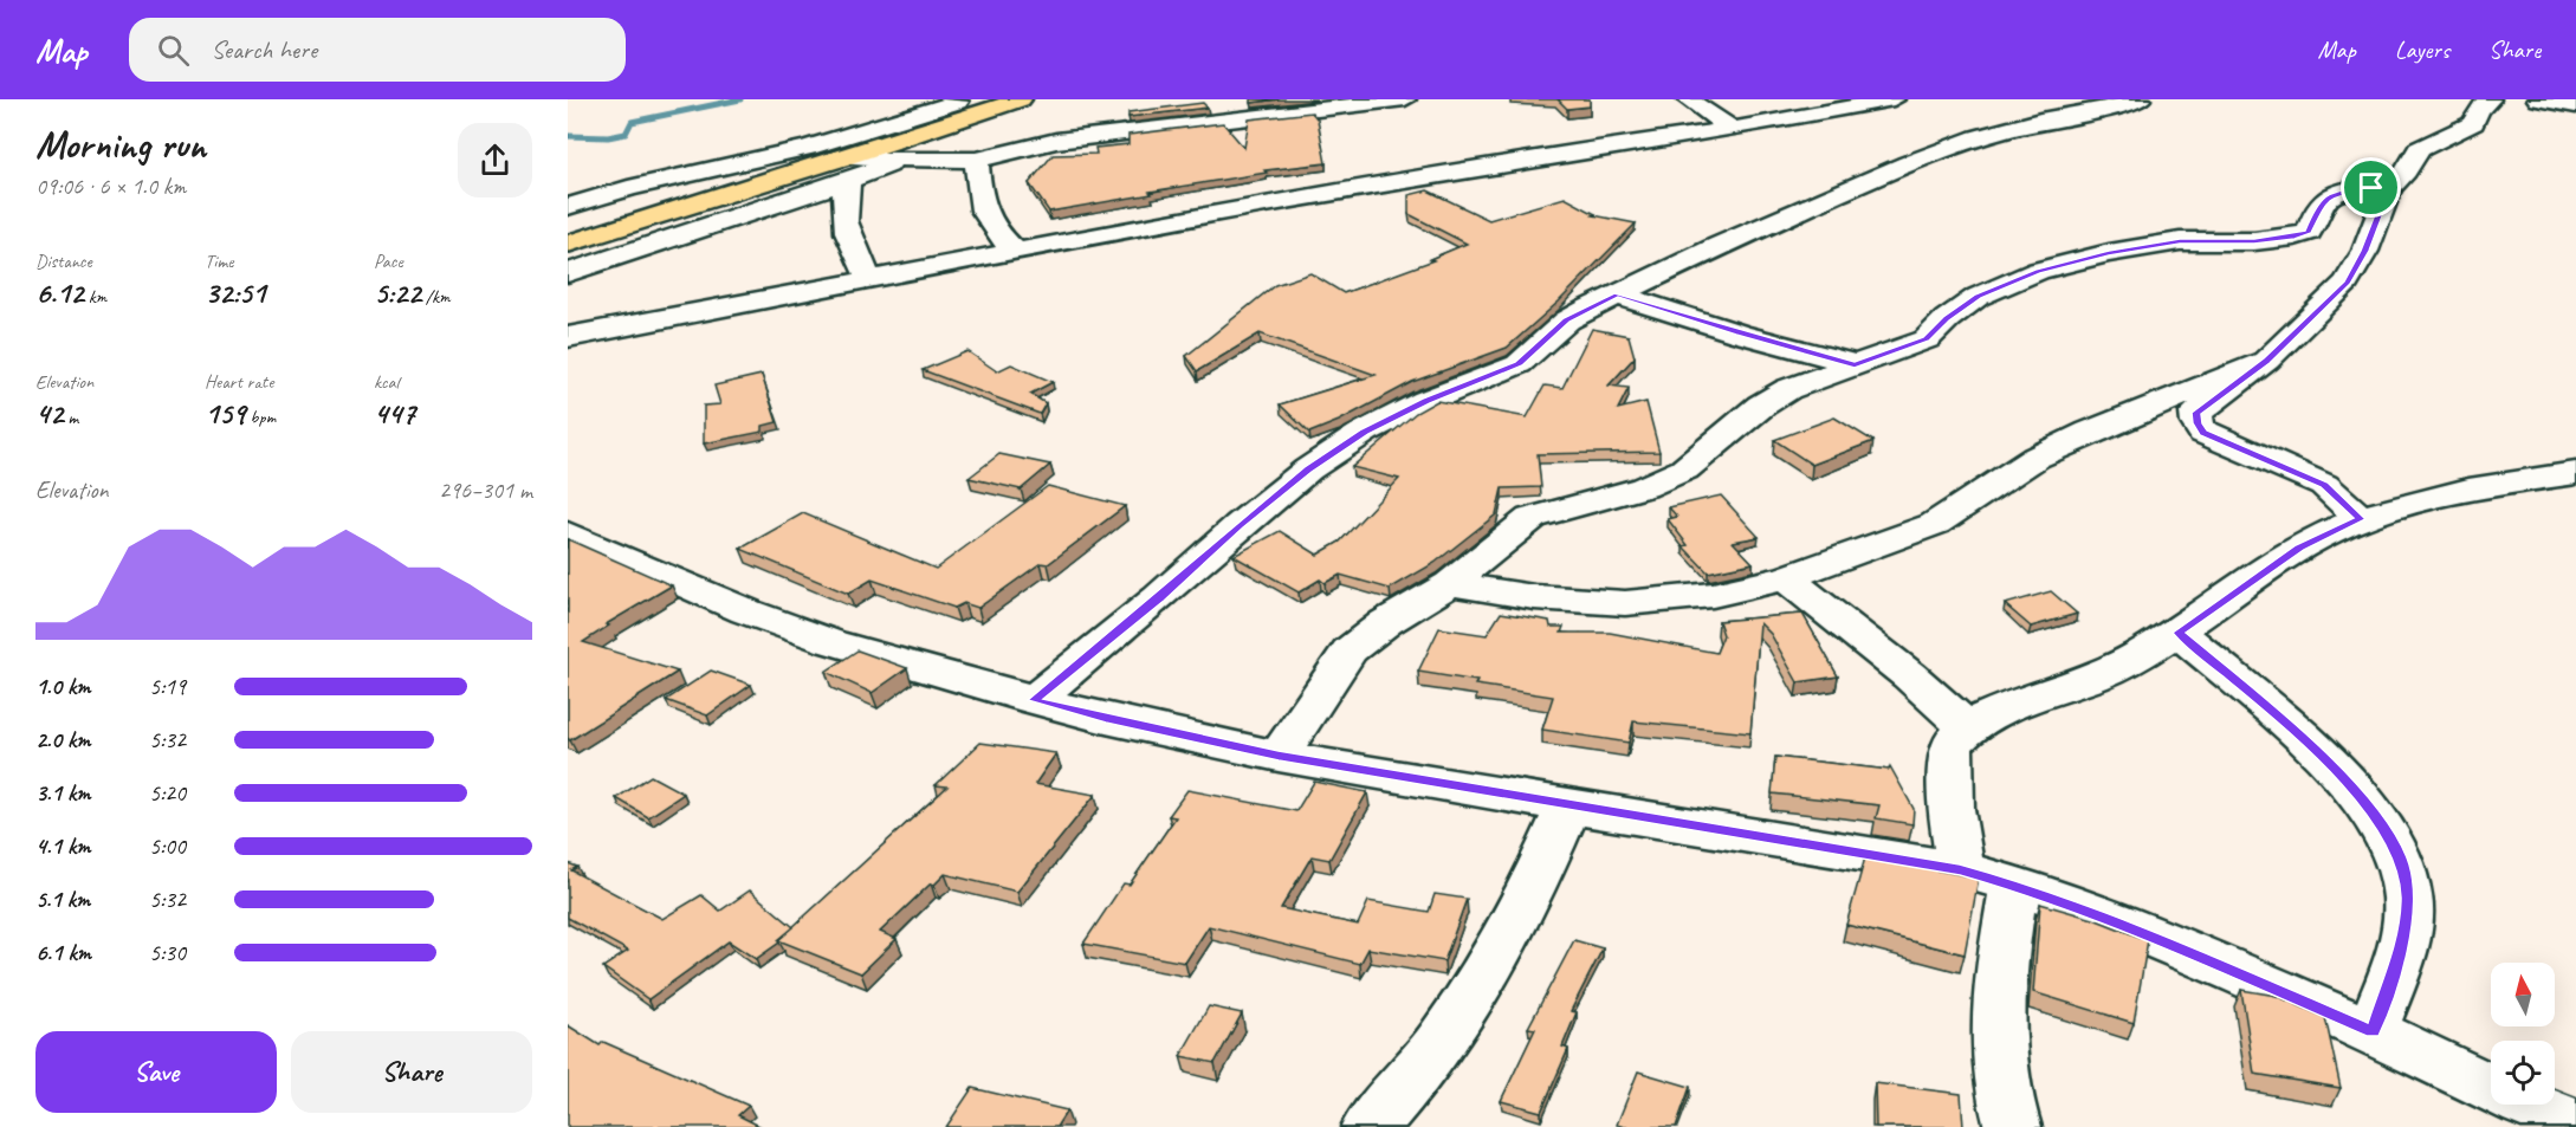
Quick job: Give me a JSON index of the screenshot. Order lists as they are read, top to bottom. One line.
{"north":"top","page":{"header":"Map","search":"Search here","nav":["Map","Layers","Share"],"heading":["Morning run","09:06 · 6 × 1.0 km"],"stats":[["Distance","6.12 km"],["Time","32:51"],["Pace","5:22 /km"],["Elevation","42 m"],["Heart rate","159 bpm"],["kcal","447"]],"chart":["Elevation","296–301 m"],"list":[{"name":"1.0 km","note":"5:19"},{"name":"2.0 km","note":"5:32"},{"name":"3.1 km","note":"5:20"},{"name":"4.1 km","note":"5:00"},{"name":"5.1 km","note":"5:32"},{"name":"6.1 km","note":"5:30"}],"buttons":["Save","Share"]}}
